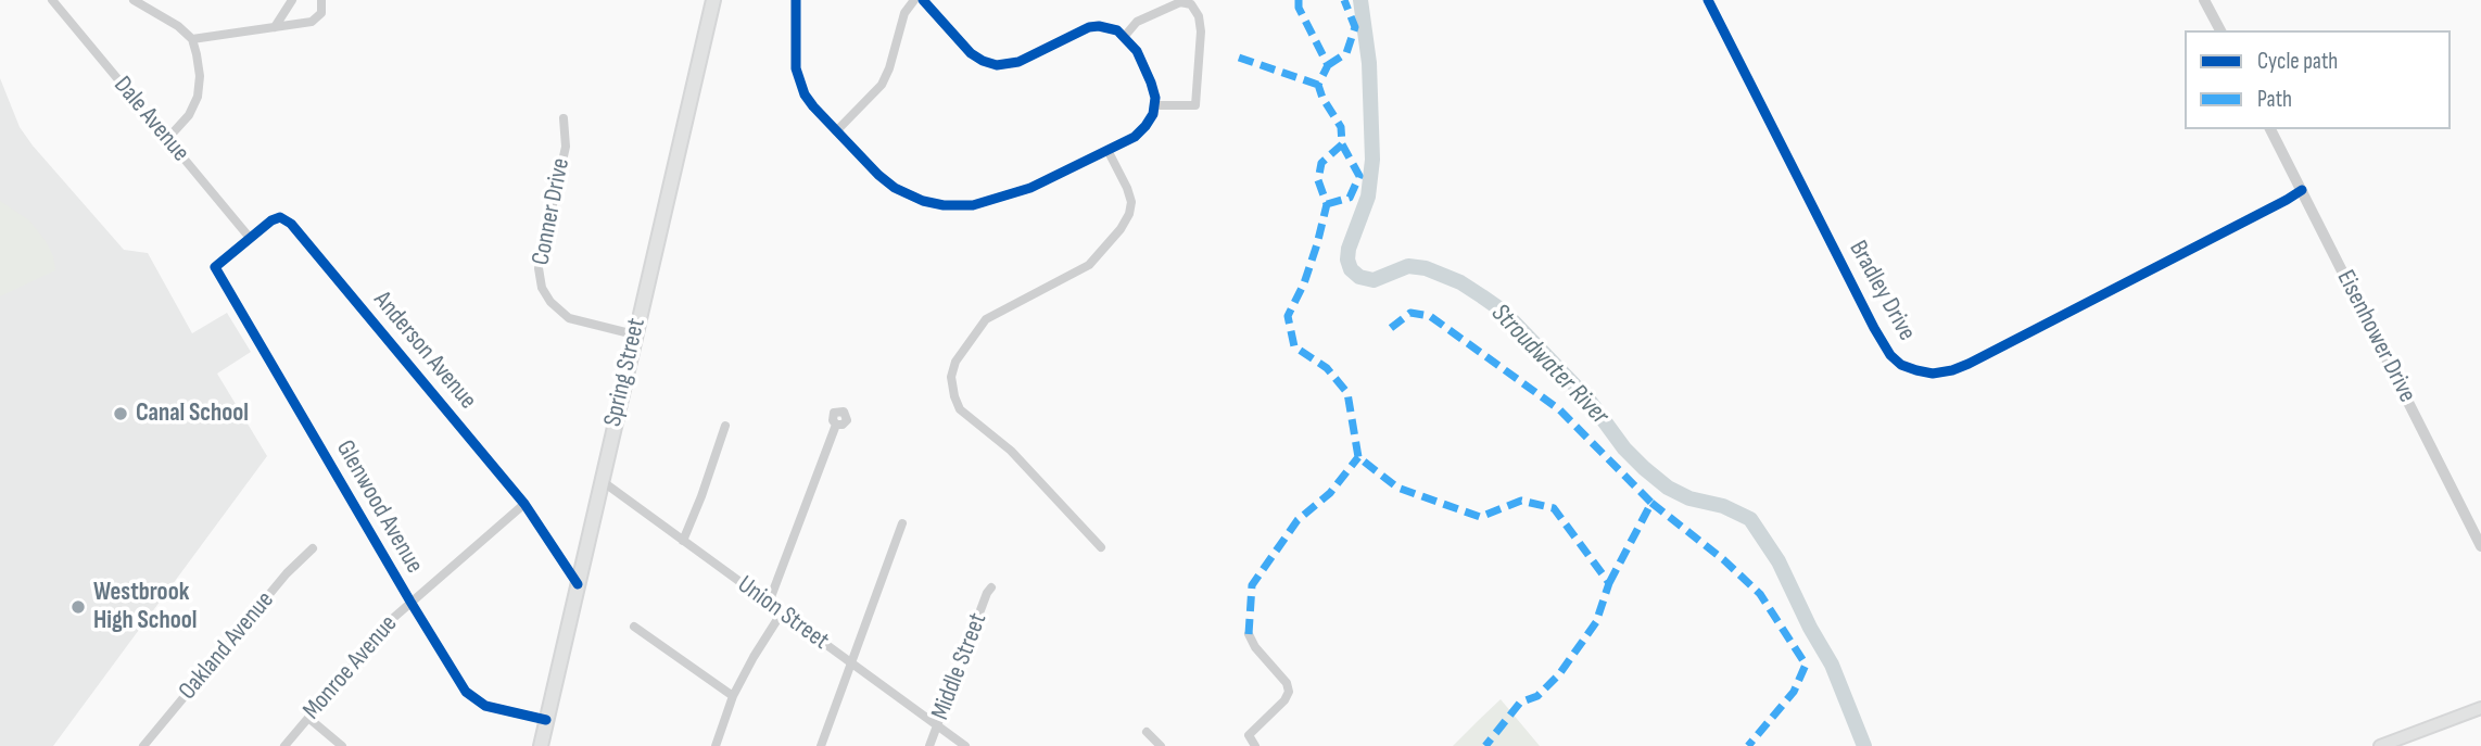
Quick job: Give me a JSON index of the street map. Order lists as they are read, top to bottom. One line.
{"streets":{"main road":["Spring Street"],"street":["Dale Avenue","Conner Drive","Bradley Drive","Eisenhower Drive","Anderson Avenue","Glenwood Avenue","Union Street","Oakland Avenue","Middle Street","Monroe Avenue"]},"crossings":[["Dale Avenue","Anderson Avenue"],["Conner Drive","Spring Street"],["Bradley Drive","Eisenhower Drive"],["Anderson Avenue","Spring Street"],["Anderson Avenue","Glenwood Avenue"],["Anderson Avenue","Monroe Avenue"],["Spring Street","Glenwood Avenue"],["Spring Street","Union Street"],["Glenwood Avenue","Monroe Avenue"],["Union Street","Middle Street"]],"water":["Stroudwater River"],"places":["Canal School","Westbrook High School"],"legend":["Cycle path","Path"]}
